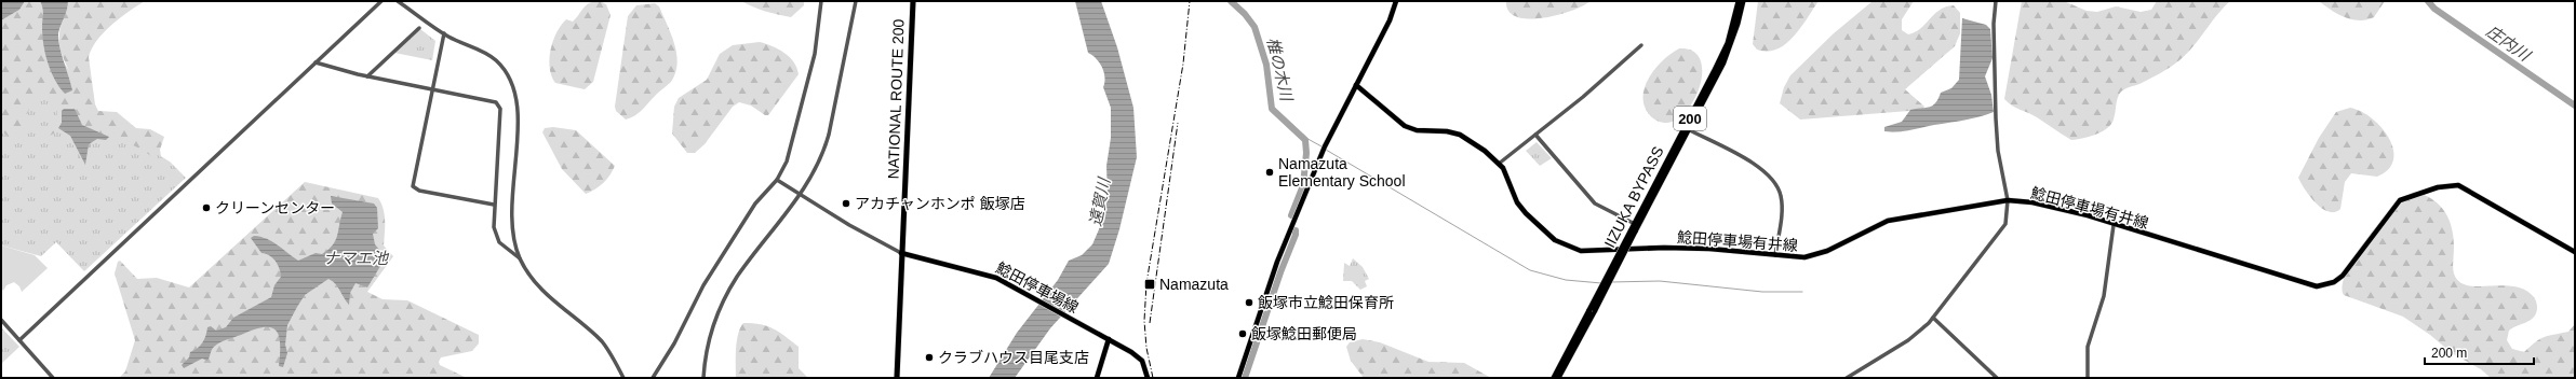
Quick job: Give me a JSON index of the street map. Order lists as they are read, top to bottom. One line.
{"streets":{"highway":["NATIONAL ROUTE 200","200","IIZUKA BYPASS"],"main road":["鯰田停車場有井線","鯰田停車場線"]},"crossings":[["NATIONAL ROUTE 200","鯰田停車場線"],["200","IIZUKA BYPASS"]],"water":["庄内川","椎の木川","遠賀川","ナマエ池"],"places":{"other":["Namazuta Elementary School","アカチャンホンポ 飯塚店","クリーンセンター","飯塚市立鯰田保育所","飯塚鯰田郵便局","クラブハウス目尾支店"],"transit":["Namazuta"]},"scale_bar":"200 m"}
